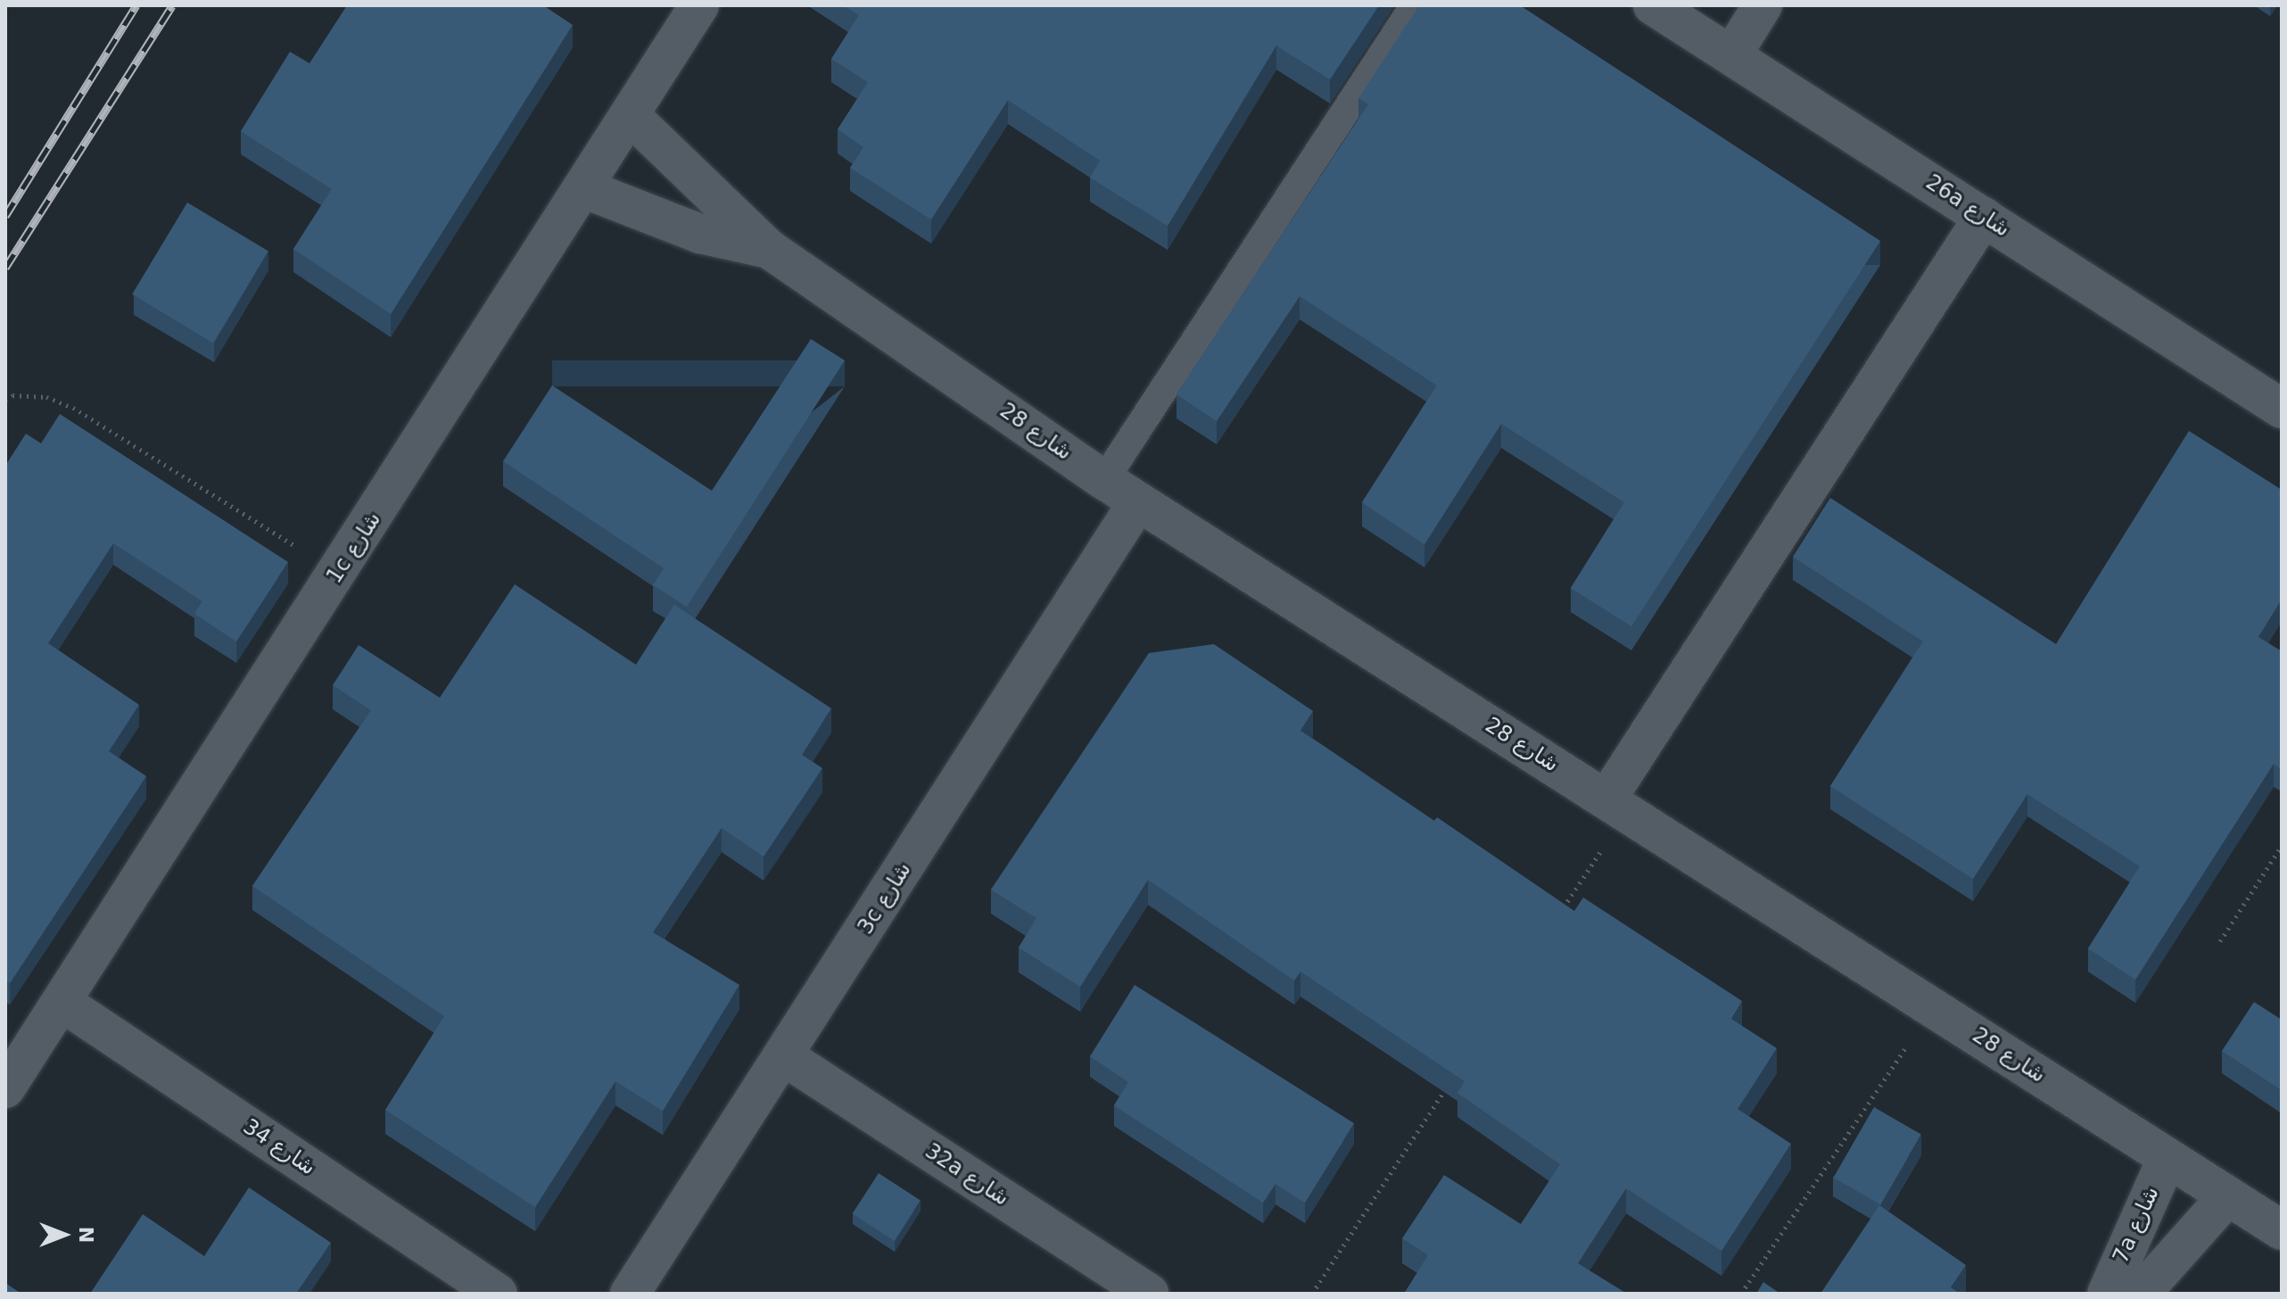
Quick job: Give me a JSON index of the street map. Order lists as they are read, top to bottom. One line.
{"streets":{"street":["26a شارع","شارع 28","1c شارع","3c شارع","شارع 34","32a شارع","7a شارع"]},"crossings":[["شارع 28","1c شارع"],["شارع 28","3c شارع"],["شارع 28","7a شارع"],["1c شارع","شارع 34"],["3c شارع","32a شارع"]],"north":"right"}
